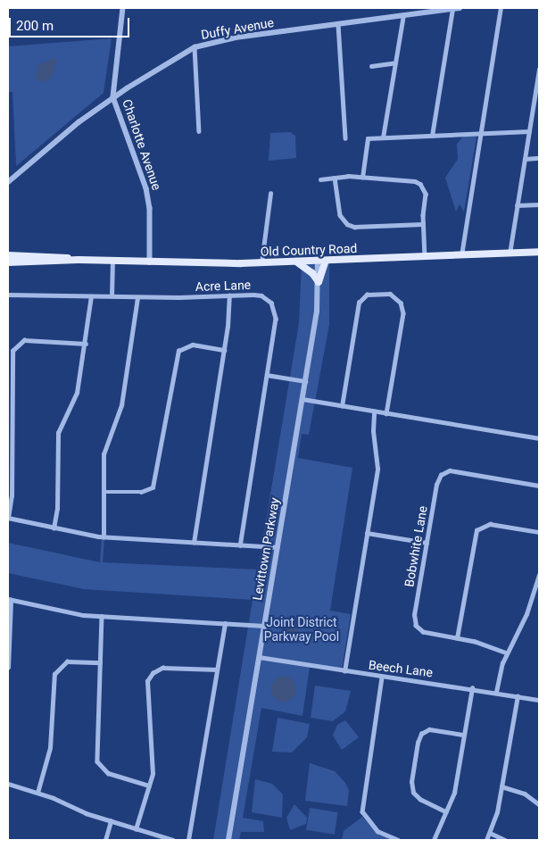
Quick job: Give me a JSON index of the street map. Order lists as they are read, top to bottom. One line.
{"streets":{"main road":["Old Country Road"],"street":["Duffy Avenue","Charlotte Avenue","Acre Lane","Bobwhite Lane","Levittown Parkway","Beech Lane"]},"crossings":[["Duffy Avenue","Charlotte Avenue"],["Charlotte Avenue","Old Country Road"],["Old Country Road","Levittown Parkway"],["Levittown Parkway","Beech Lane"]],"parks":["Joint District Parkway Pool"],"scale_bar":"200 m"}
